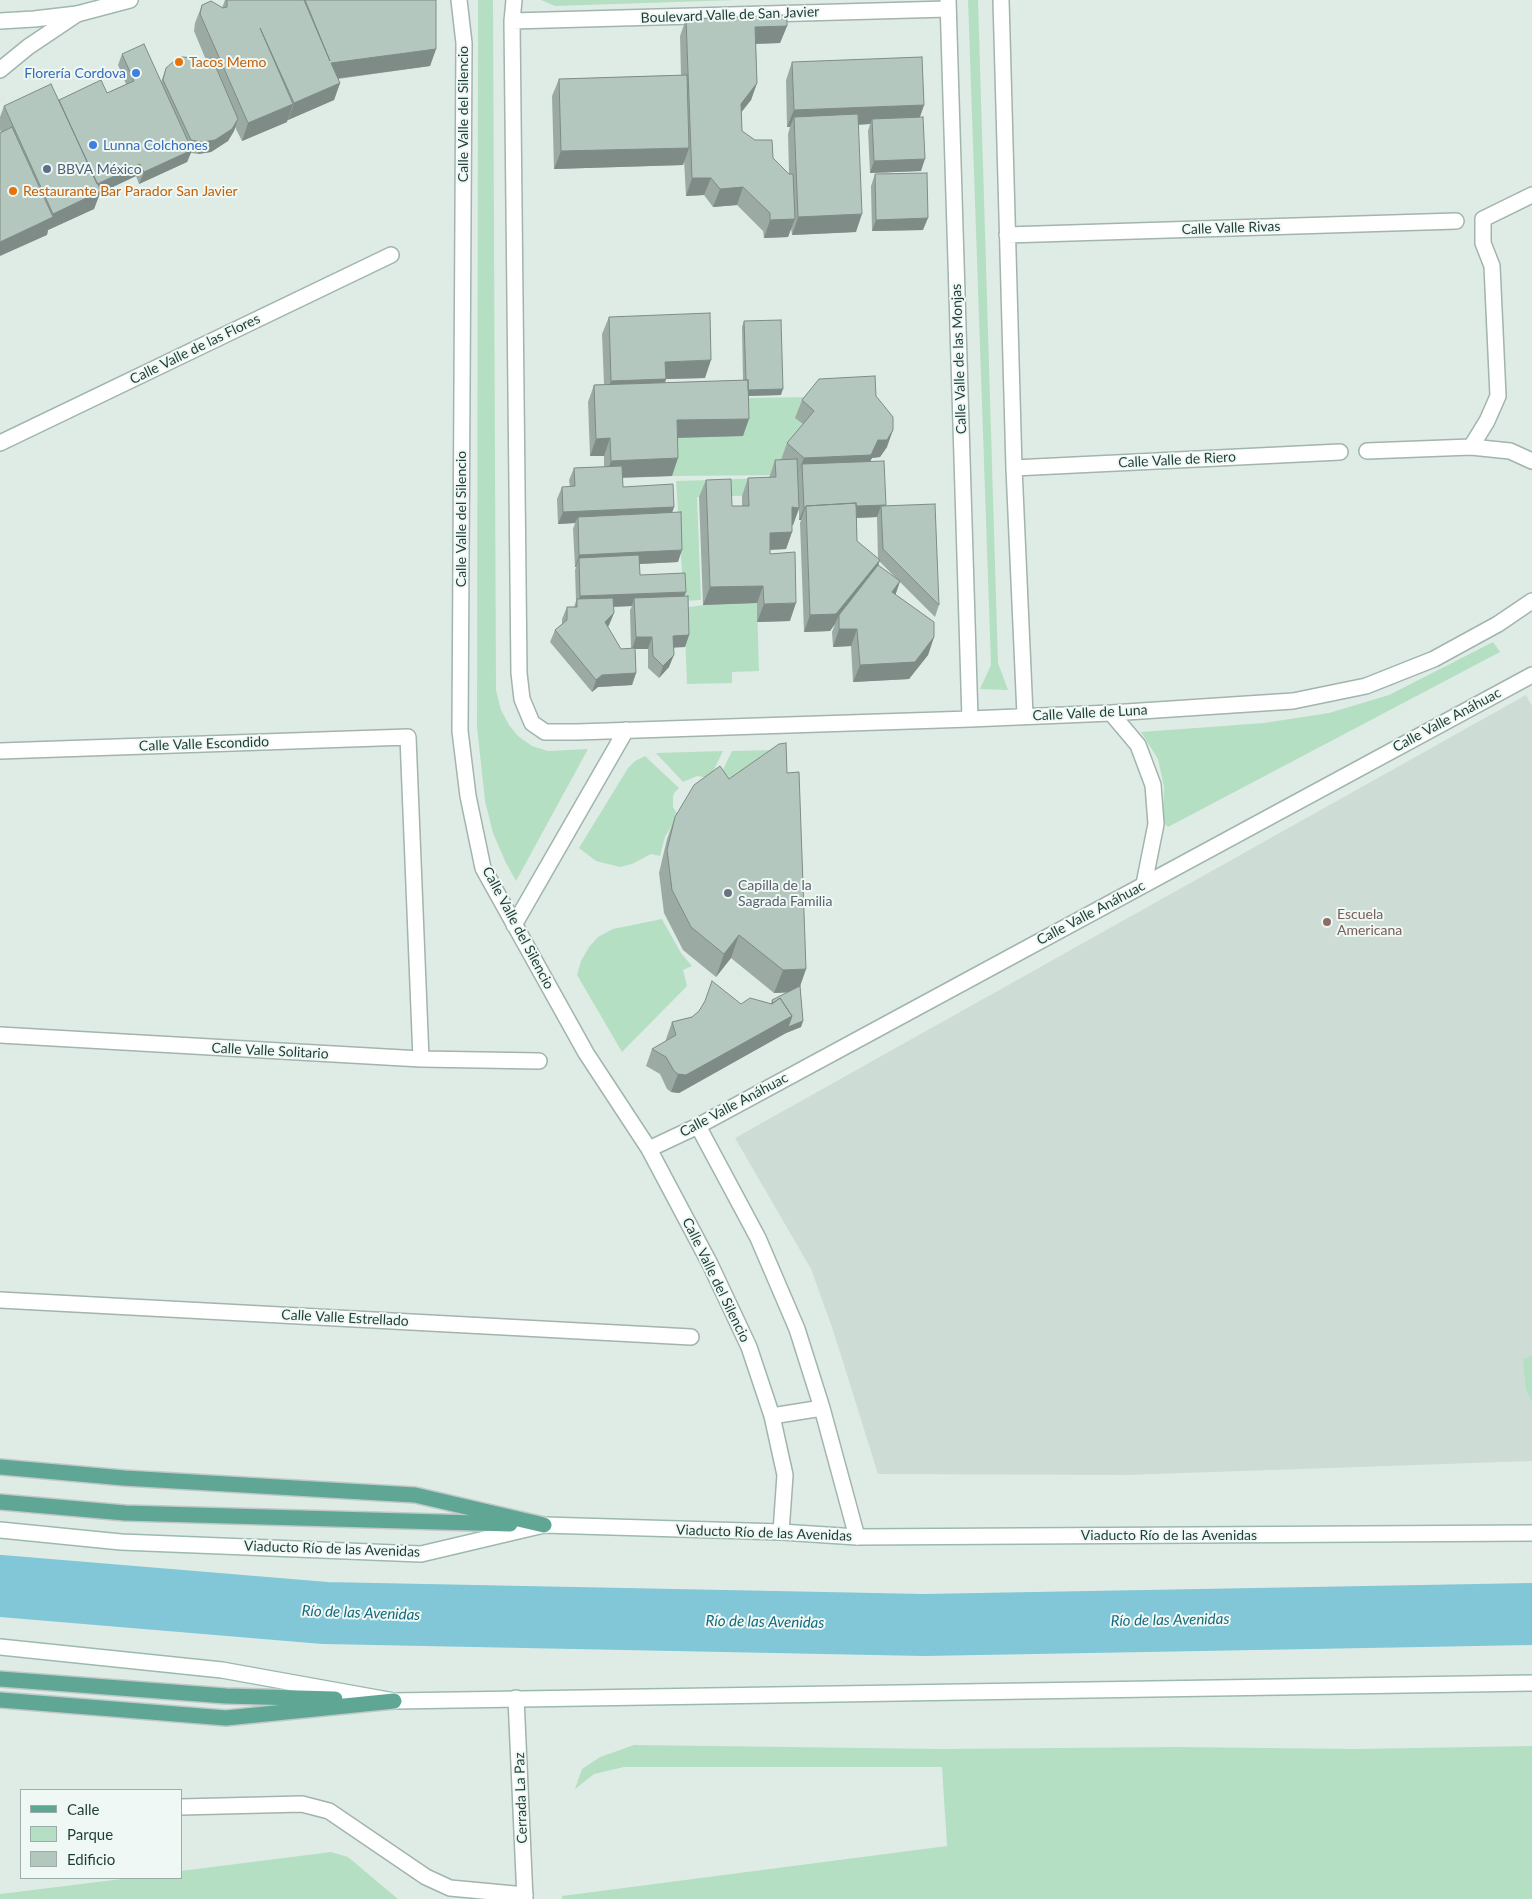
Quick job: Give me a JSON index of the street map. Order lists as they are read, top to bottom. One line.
{"streets":{"street":["Boulevard Valle de San Javier","Calle Valle del Silencio","Calle Valle Rivas","Calle Valle de las Flores","Calle Valle de las Monjas","Calle Valle de Riero","Calle Valle de Luna","Calle Valle Anáhuac","Calle Valle Escondido","Calle Valle Solitario","Calle Valle Estrellado","Viaducto Río de las Avenidas","Cerrada La Paz"]},"crossings":[["Boulevard Valle de San Javier","Calle Valle de las Monjas"],["Calle Valle del Silencio","Calle Valle Anáhuac"],["Calle Valle del Silencio","Viaducto Río de las Avenidas"],["Calle Valle de las Monjas","Calle Valle de Luna"],["Calle Valle Escondido","Calle Valle Solitario"]],"water":["Río de las Avenidas"],"places":["Tacos Memo","Florería Cordova","Lunna Colchones","BBVA México","Restaurante Bar Parador San Javier","Capilla de la Sagrada Familia","Escuela Americana"],"legend":["Calle","Parque","Edificio"]}
